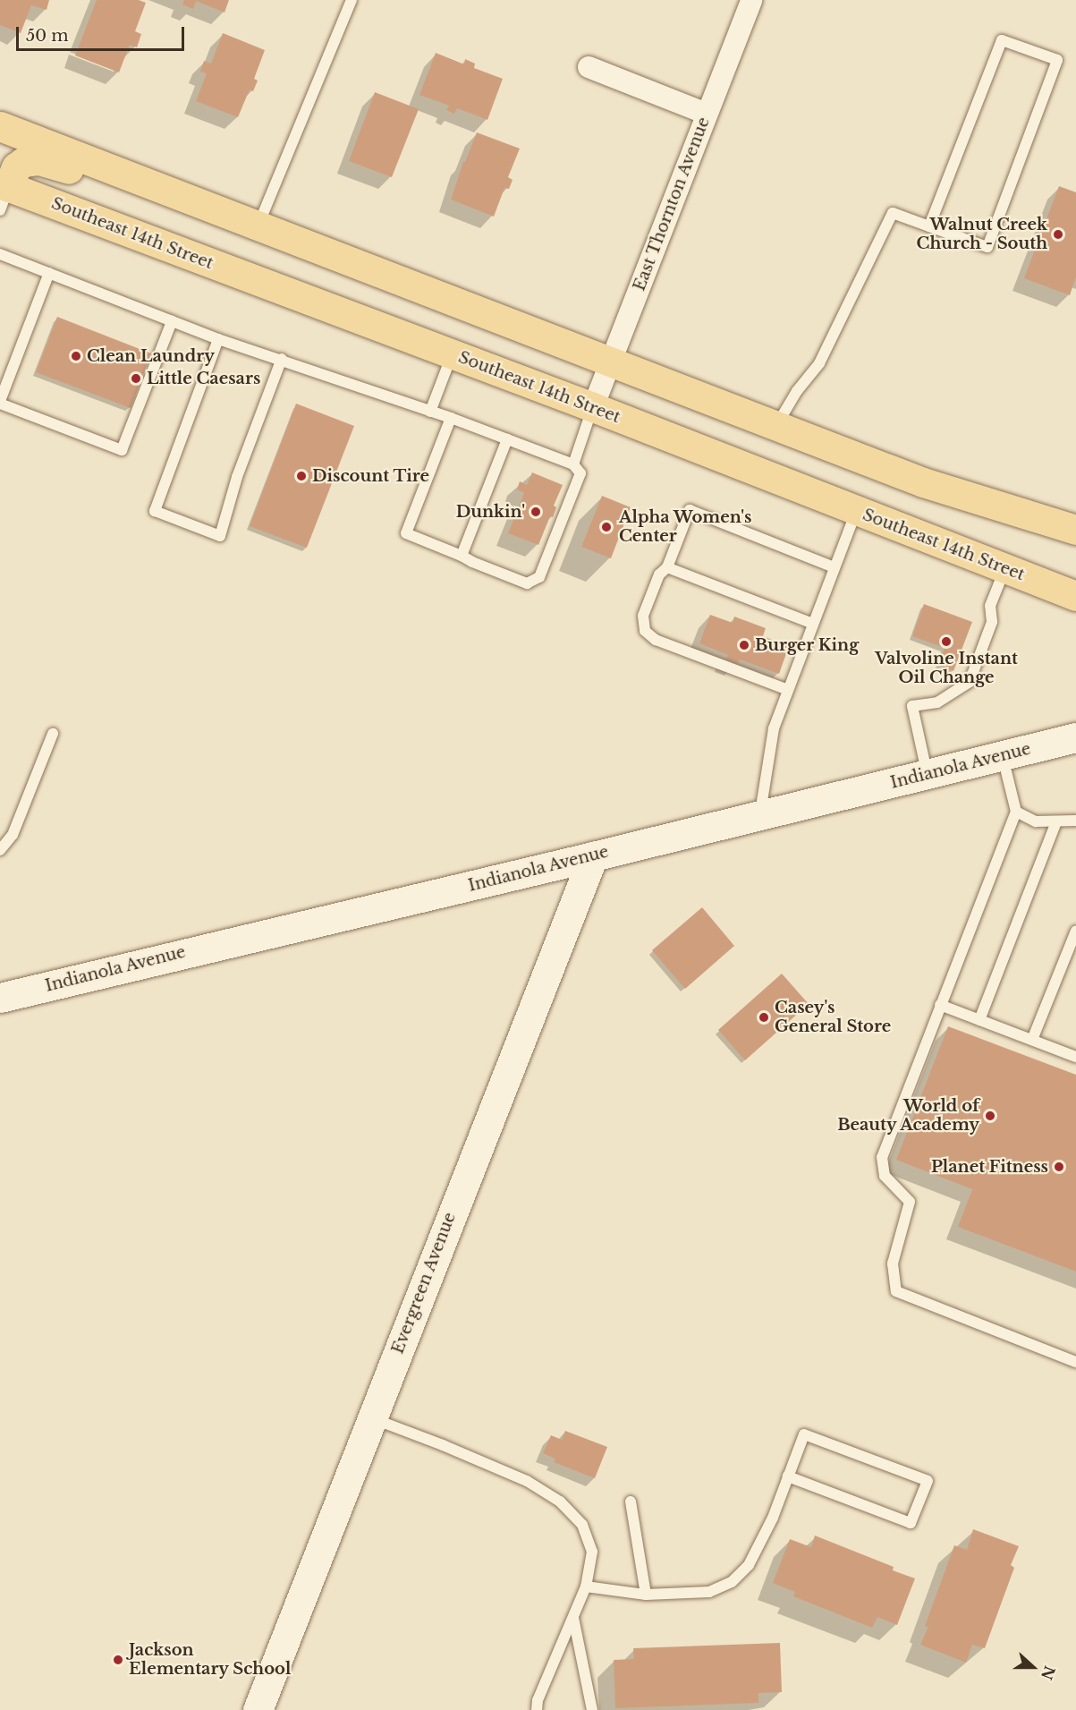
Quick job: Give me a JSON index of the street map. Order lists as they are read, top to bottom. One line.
{"streets":{"main road":["Southeast 14th Street","Indianola Avenue","Evergreen Avenue"],"street":["East Thornton Avenue"]},"crossings":[["East Thornton Avenue","Southeast 14th Street"],["Indianola Avenue","Evergreen Avenue"]],"places":["Walnut Creek Church - South","Clean Laundry","Little Caesars","Discount Tire","Dunkin'","Alpha Women's Center","Valvoline Instant Oil Change","Burger King","Casey's General Store","World of Beauty Academy","Planet Fitness","Jackson Elementary School"],"scale_bar":"50 m","north":"right"}
